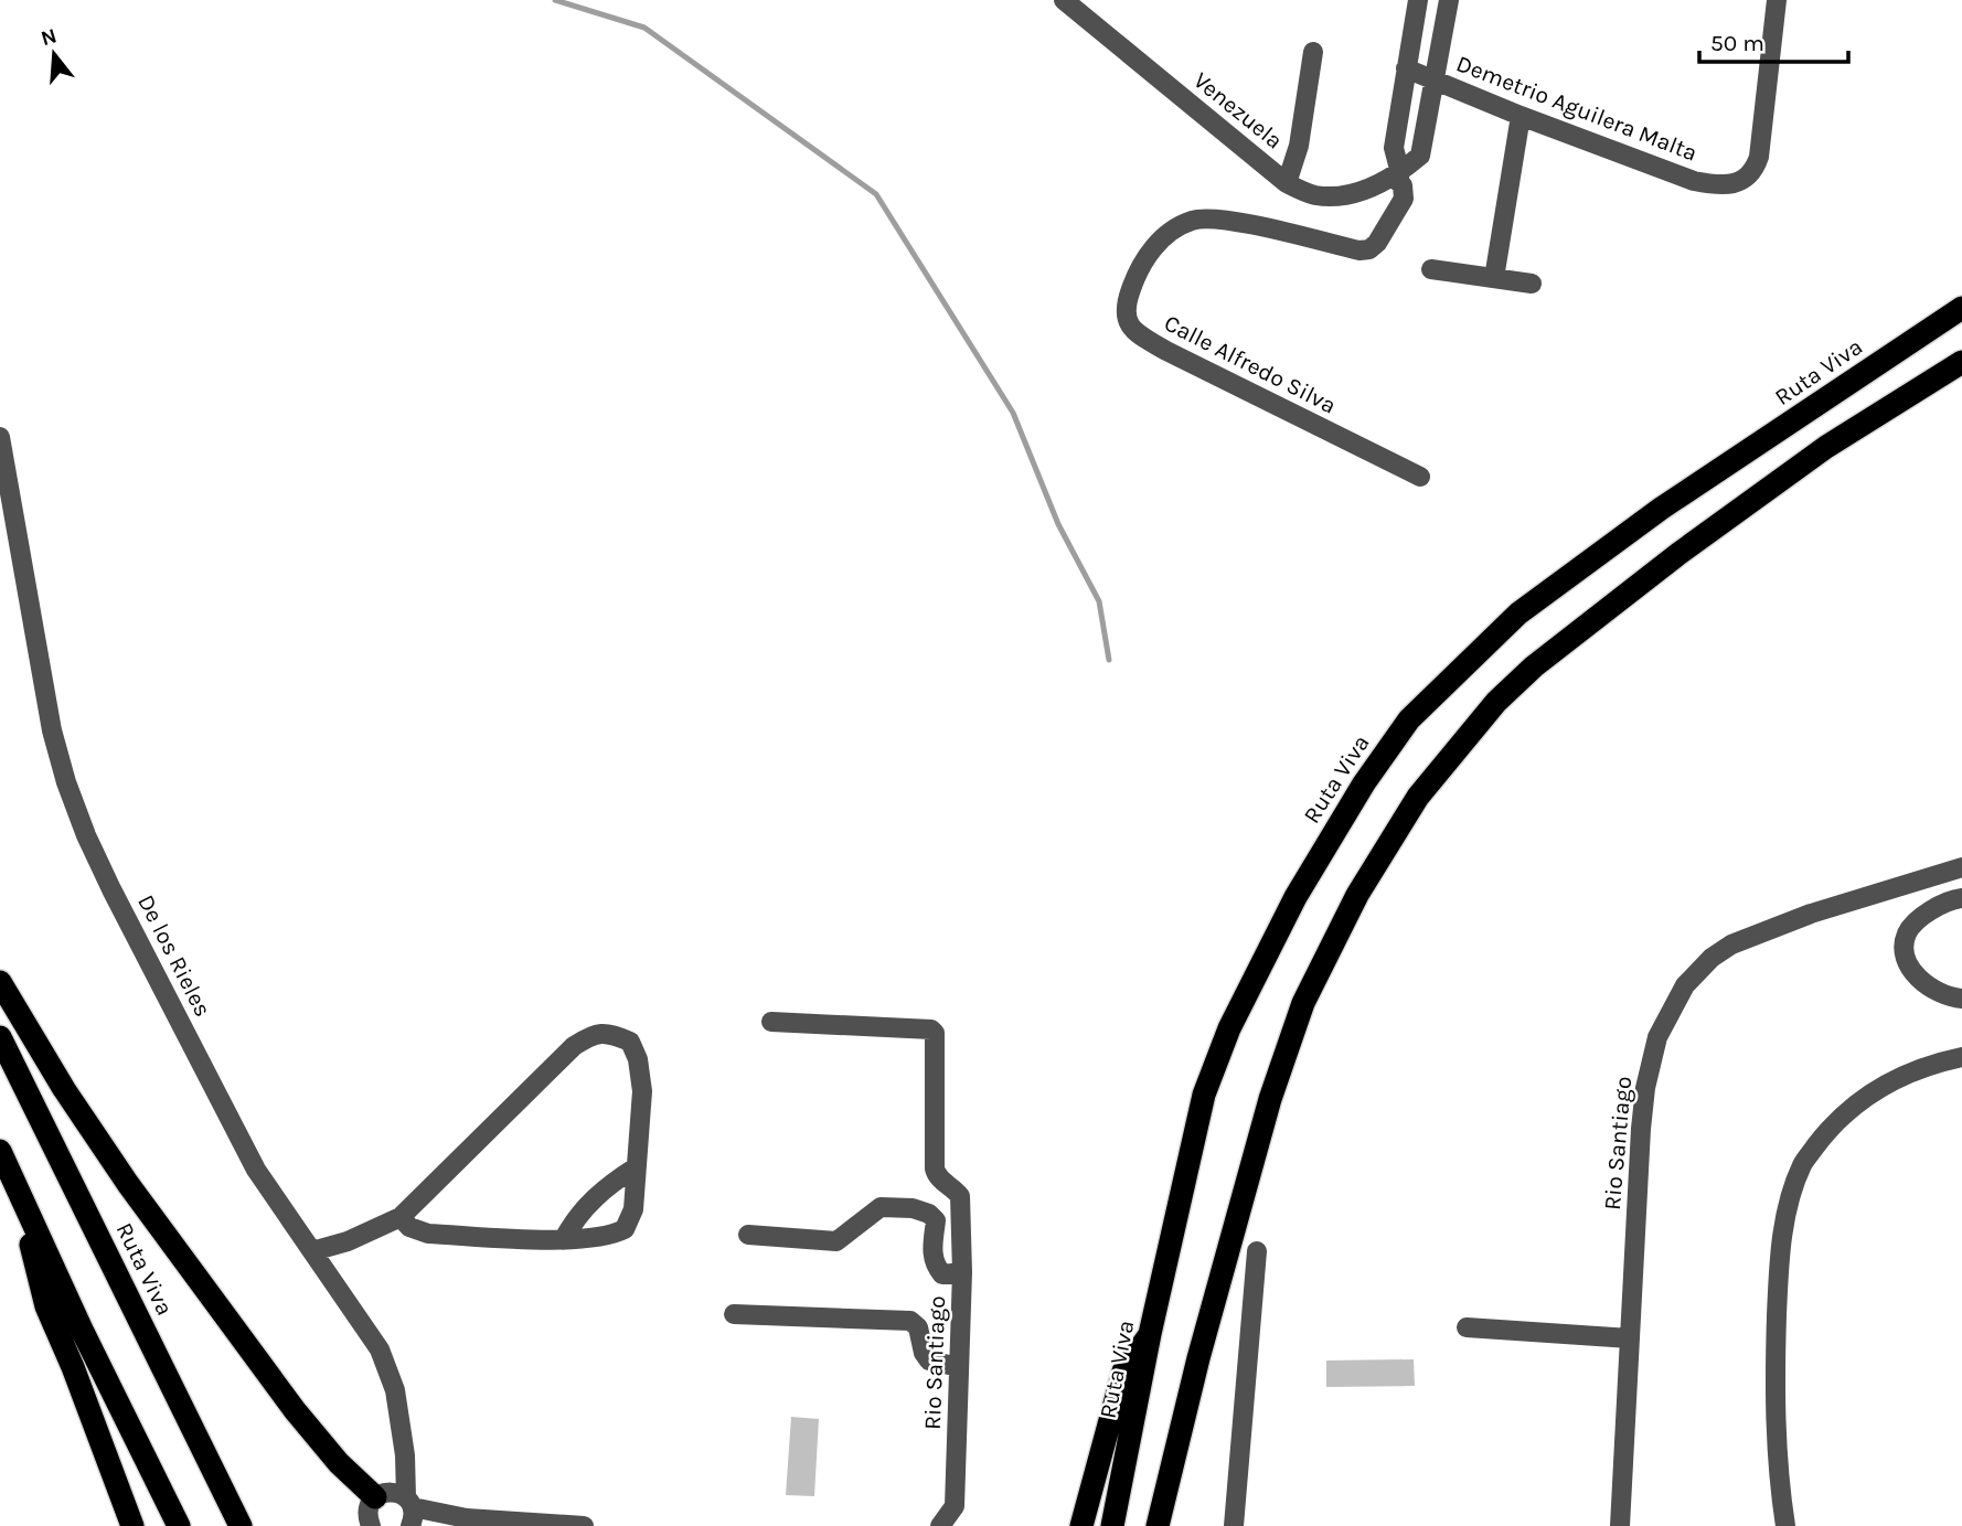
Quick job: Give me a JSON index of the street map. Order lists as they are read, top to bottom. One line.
{"streets":{"highway":["Ruta Viva"],"street":["Demetrio Aguilera Malta","Venezuela","Calle Alfredo Silva","De los Rieles","Rio Santiago"]},"crossings":[["Venezuela","Calle Alfredo Silva"]],"scale_bar":"50 m","north":"top"}
